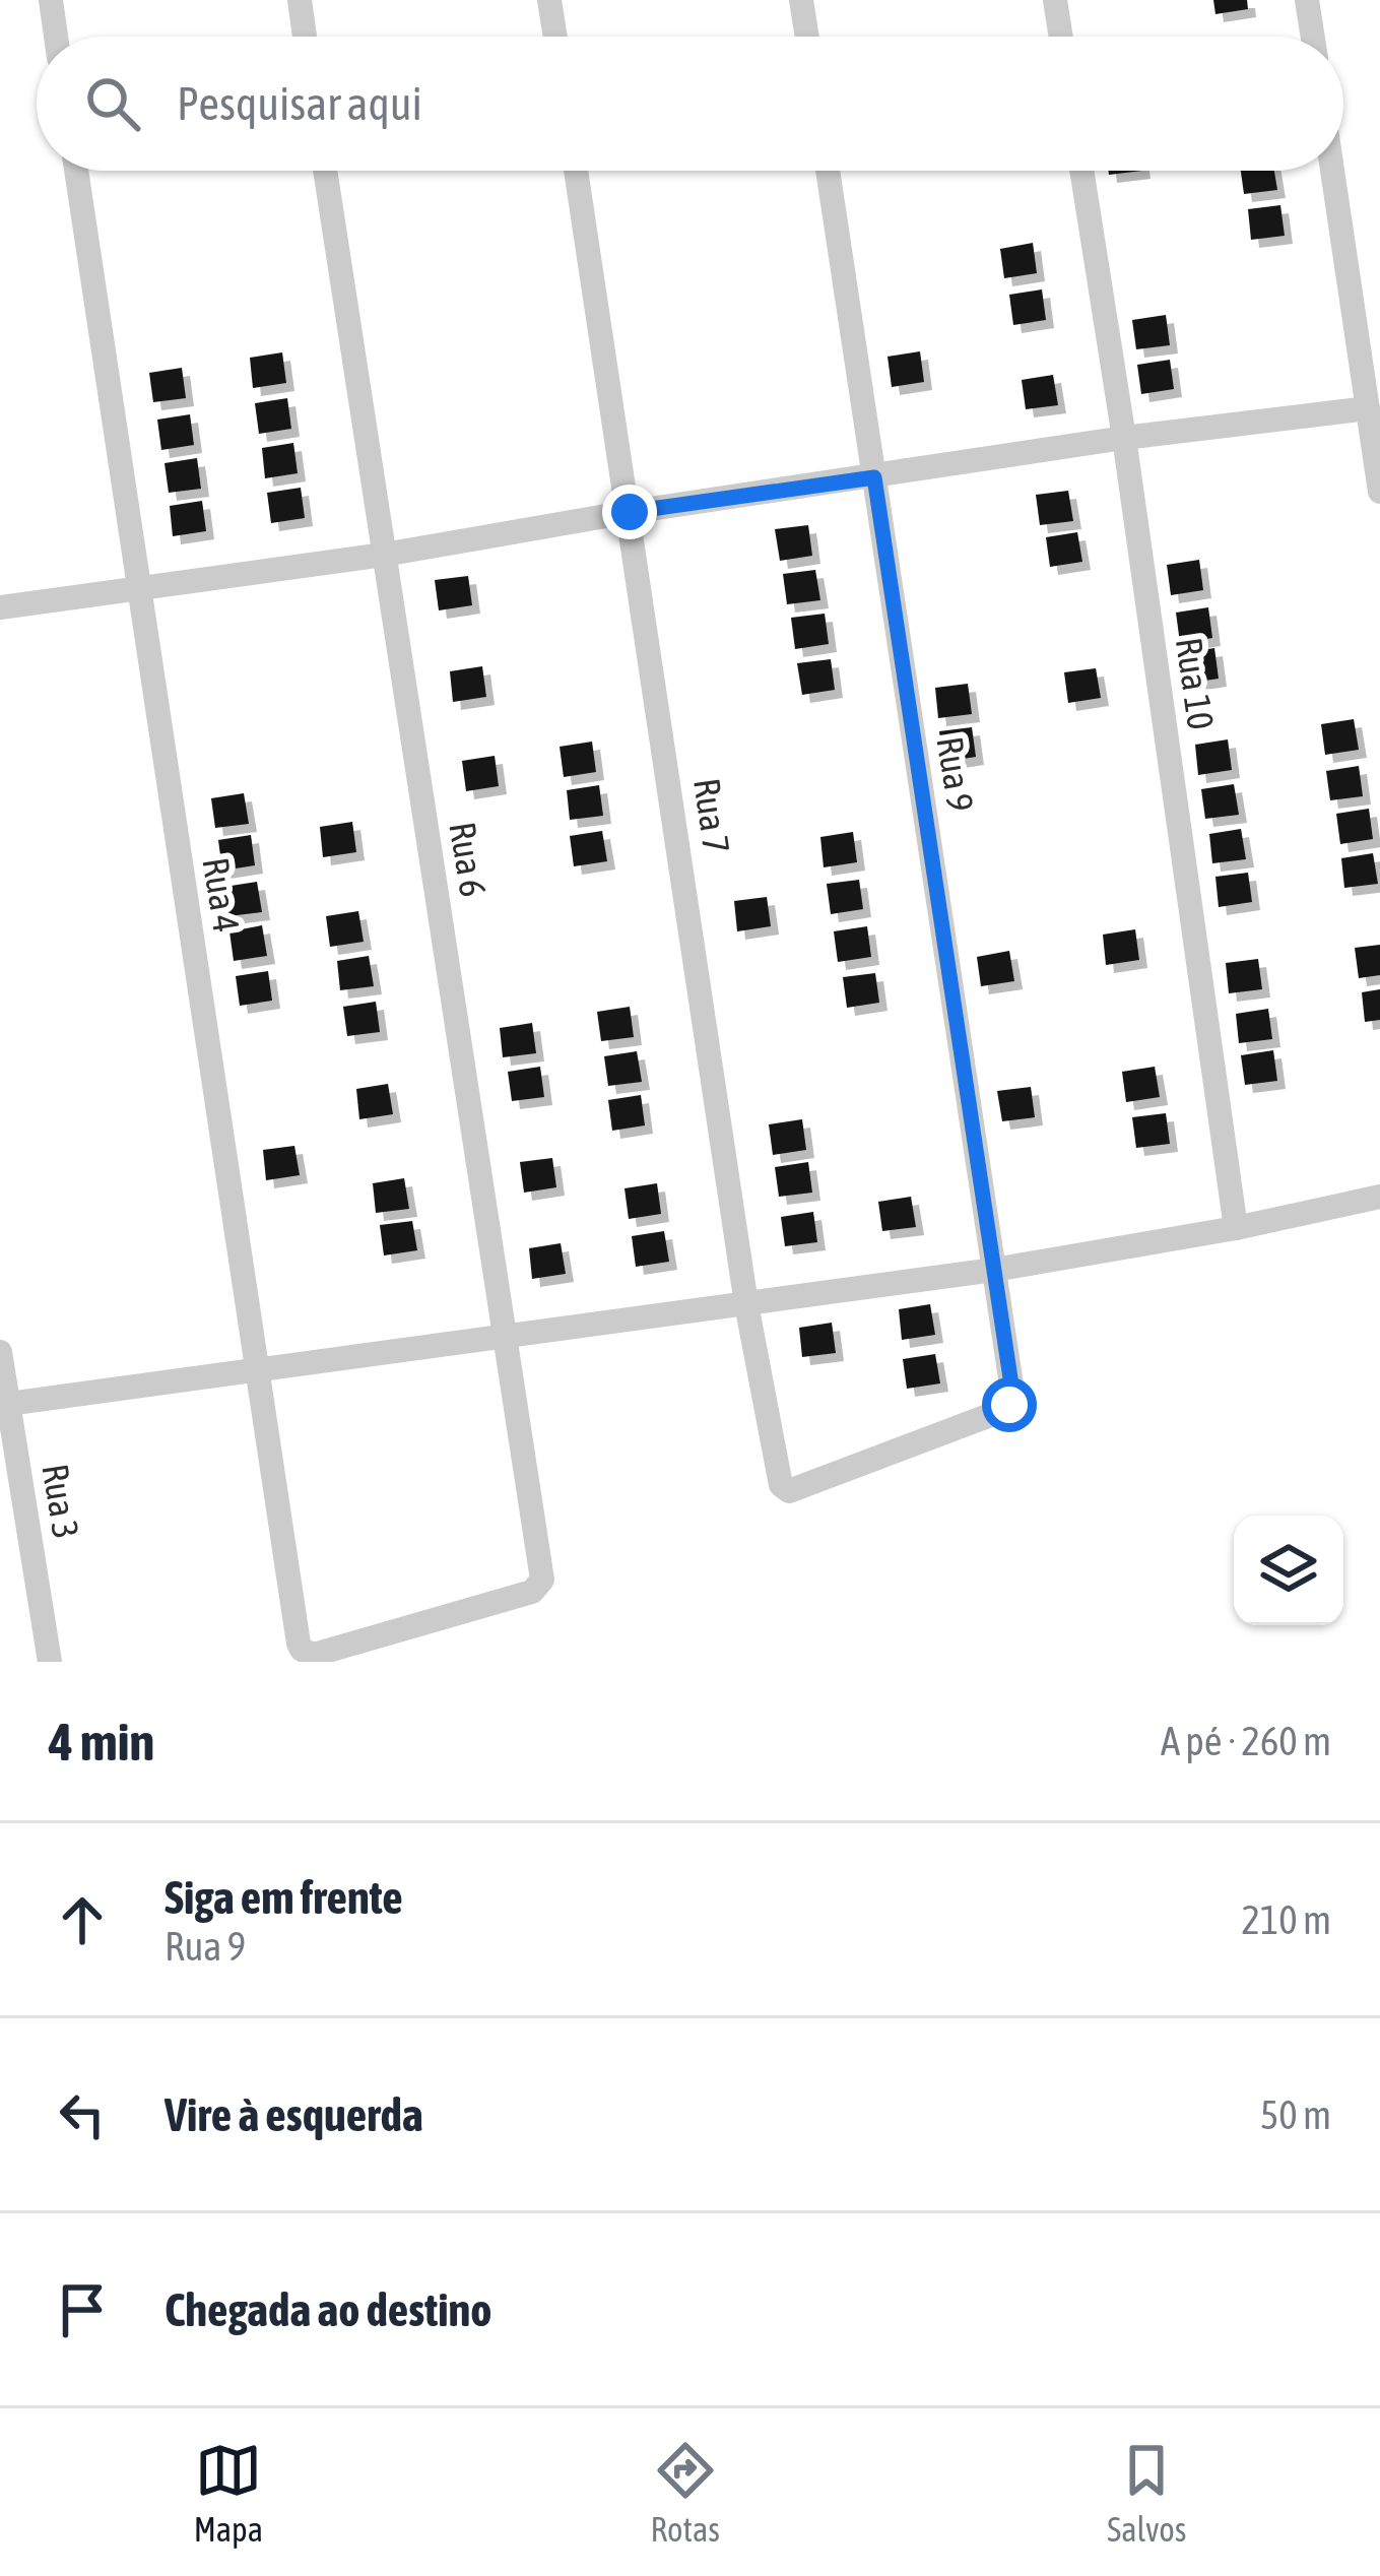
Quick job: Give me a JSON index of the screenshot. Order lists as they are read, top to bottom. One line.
{"streets":{"street":["Rua 10","Rua 9","Rua 7","Rua 6","Rua 4","Rua 3"]},"crossings":[["Rua 9","Rua 7"],["Rua 6","Rua 4"]],"page":{"search":"Pesquisar aqui","heading":["4 min","A pé · 260 m"],"list":[["Siga em frente","Rua 9","210 m"],["Vire à esquerda","50 m"],"Chegada ao destino"],"nav":["Mapa","Rotas","Salvos"]}}
